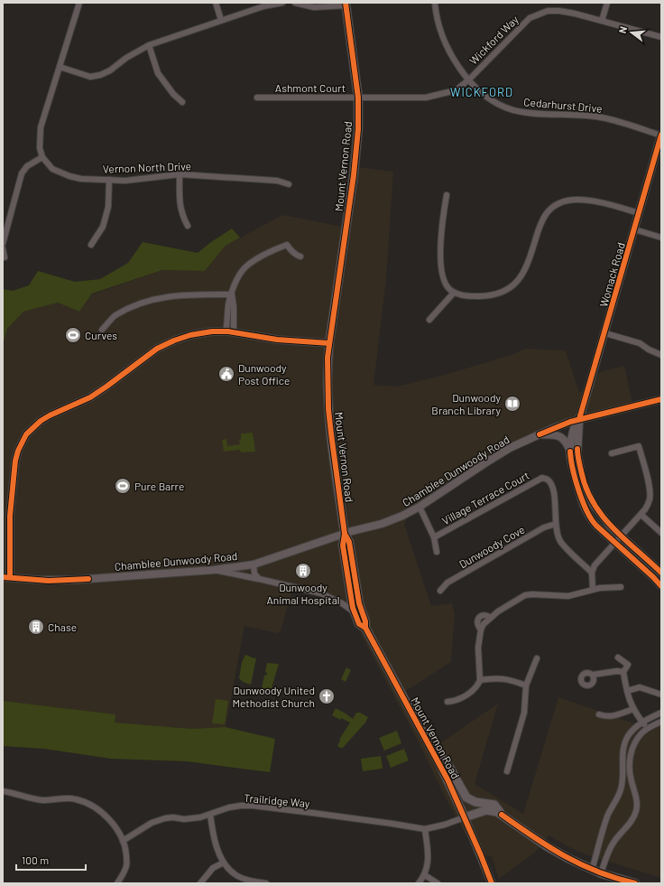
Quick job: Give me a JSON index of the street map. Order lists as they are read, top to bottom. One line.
{"streets":{"main road":["Mount Vernon Road"],"street":["Wickford Way","Ashmont Court","Cedarhurst Drive","Vernon North Drive","Womack Road","Chamblee Dunwoody Road","Village Terrace Court","Dunwoody Cove","Trailridge Way"]},"crossings":[["Wickford Way","Ashmont Court"],["Wickford Way","Cedarhurst Drive"],["Wickford Way","Mount Vernon Road"],["Ashmont Court","Mount Vernon Road"],["Cedarhurst Drive","Womack Road"],["Mount Vernon Road","Chamblee Dunwoody Road"],["Womack Road","Chamblee Dunwoody Road"],["Chamblee Dunwoody Road","Village Terrace Court"],["Village Terrace Court","Dunwoody Cove"]],"districts":["WICKFORD"],"places":{"sports":["Curves","Pure Barre"],"public building":["Dunwoody Post Office"],"library":["Dunwoody Branch Library"],"building":["Dunwoody Animal Hospital","Chase"],"church":["Dunwoody United Methodist Church"]},"scale_bar":"100 m","north":"left"}
